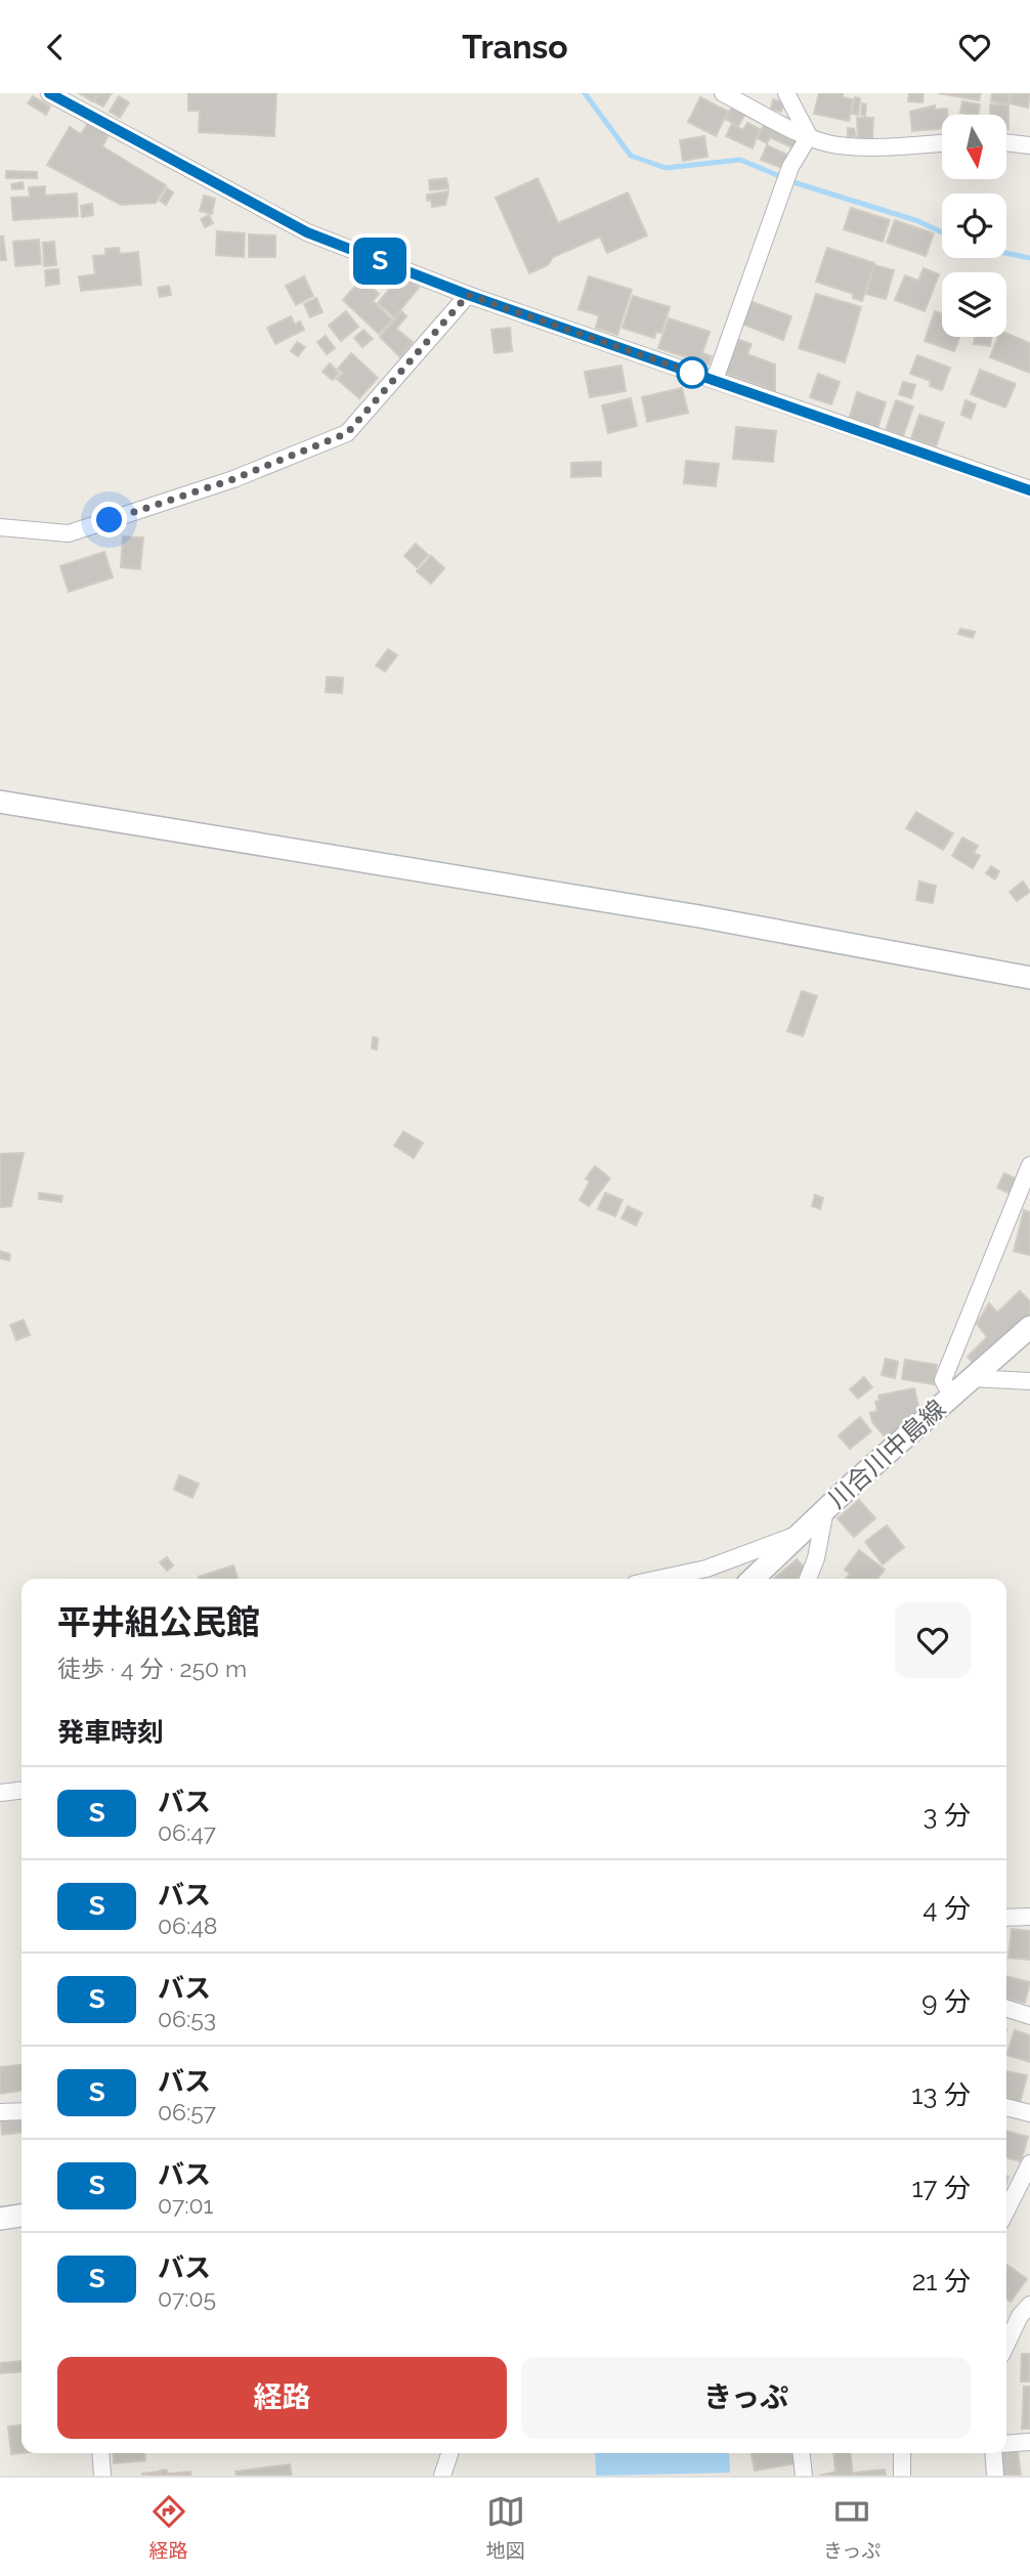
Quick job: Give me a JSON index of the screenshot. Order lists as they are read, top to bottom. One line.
{"streets":{"street":["川合川中島線"]},"lines":["bus line Ｓ"],"north":"bottom","page":{"header":"Transo","on_map":"Ｓ","heading":[["平井組公民館","徒歩 · 4 分 · 250 m"],"発車時刻"],"list":[{"mark":"Ｓ","name":"バス","note":"06:47","value":"3 分"},{"mark":"Ｓ","name":"バス","note":"06:48","value":"4 分"},{"mark":"Ｓ","name":"バス","note":"06:53","value":"9 分"},{"mark":"Ｓ","name":"バス","note":"06:57","value":"13 分"},{"mark":"Ｓ","name":"バス","note":"07:01","value":"17 分"},{"mark":"Ｓ","name":"バス","note":"07:05","value":"21 分"}],"buttons":["経路","きっぷ"],"tabs":["経路","地図","きっぷ"]}}
